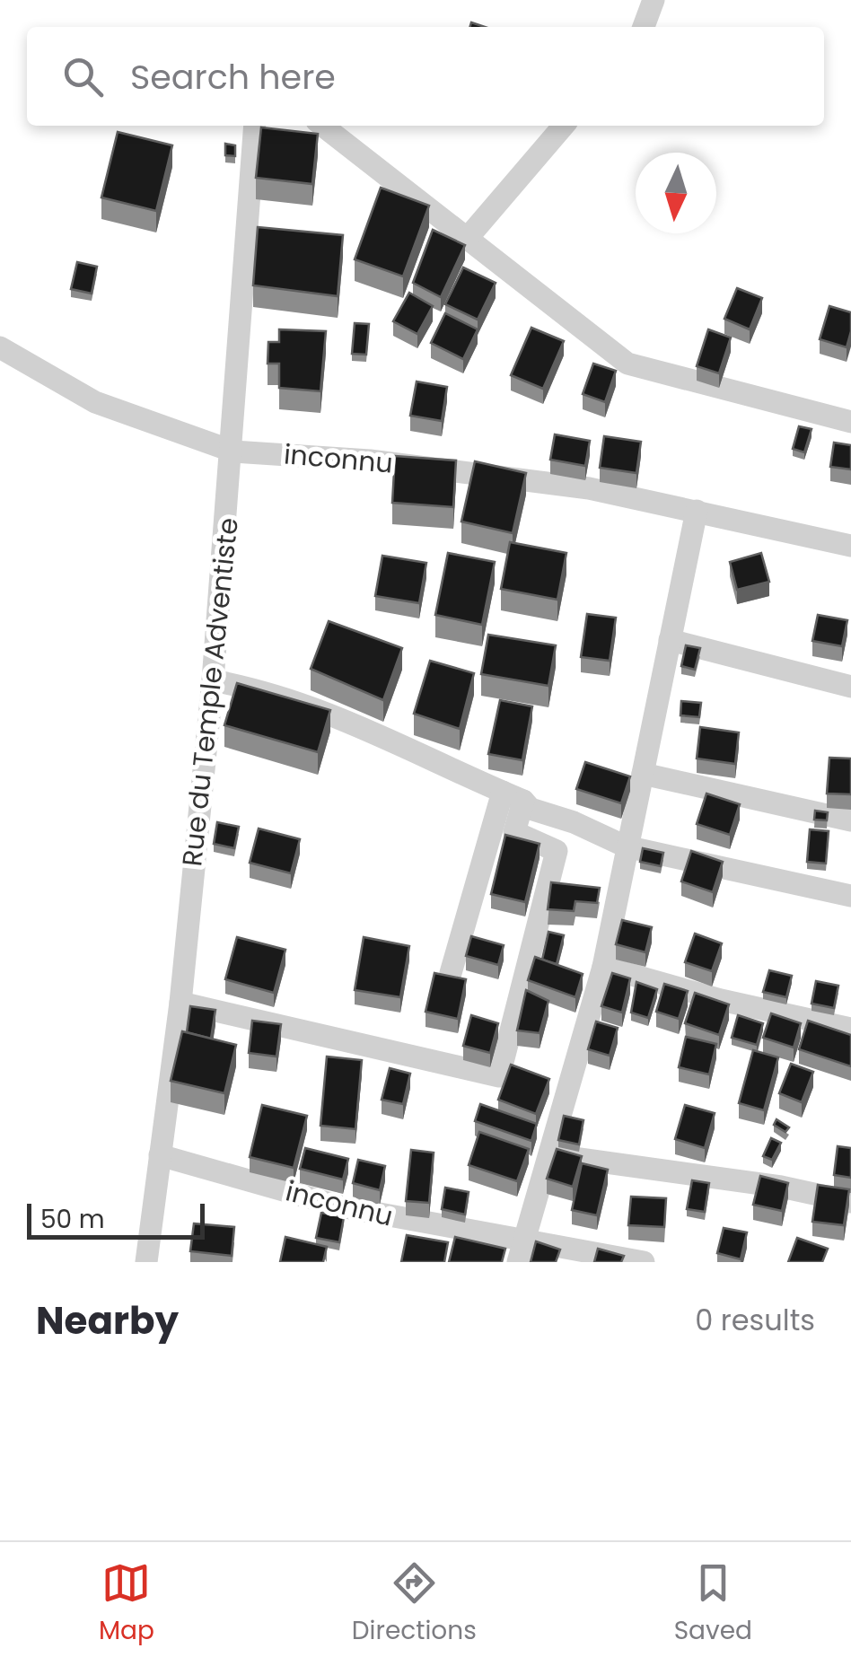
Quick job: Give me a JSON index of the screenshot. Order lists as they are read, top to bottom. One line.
{"streets":{"street":["inconnu","Rue du Temple Adventiste"]},"crossings":[["inconnu","Rue du Temple Adventiste"]],"scale_bar":"50 m","north":"bottom","page":{"search":"Search here","scale":"50 m","heading":["Nearby","0 results"],"nav":["Map","Directions","Saved"]}}
